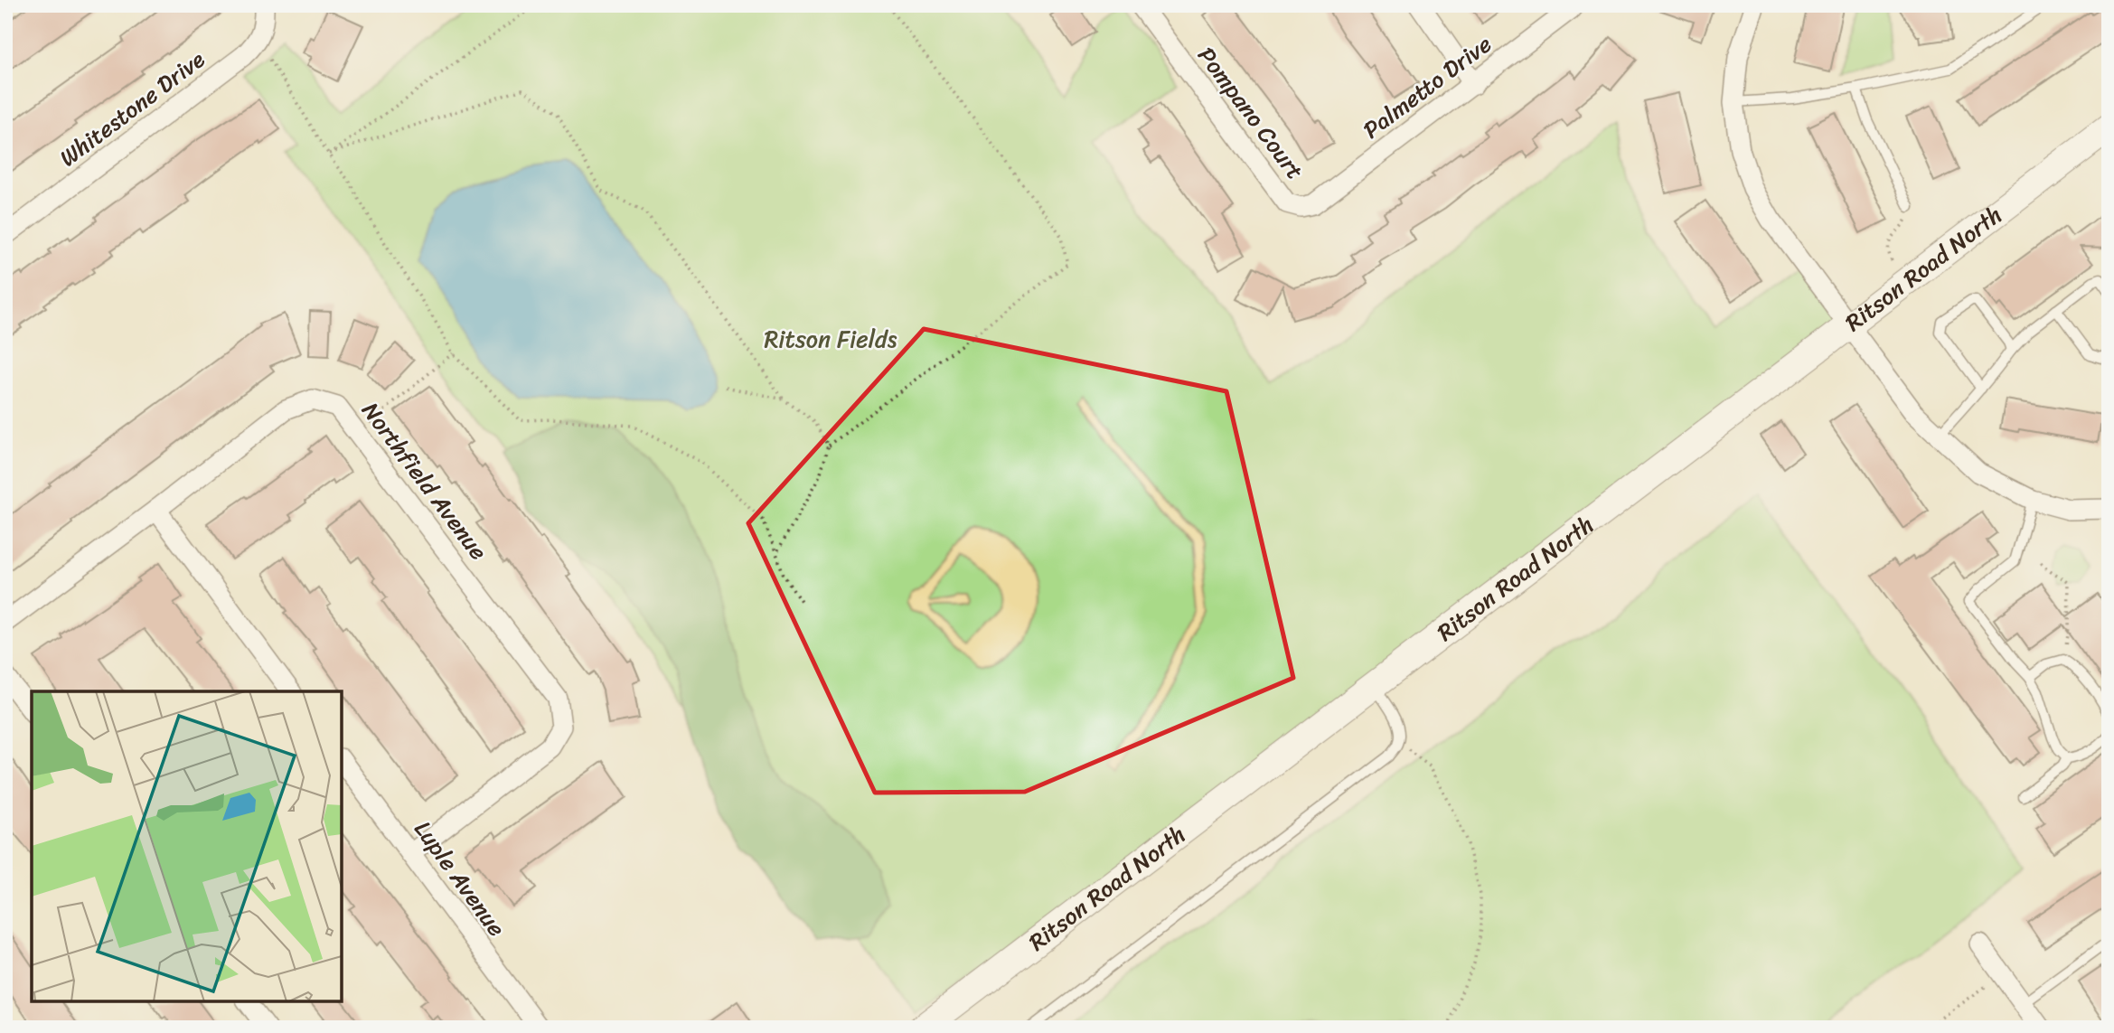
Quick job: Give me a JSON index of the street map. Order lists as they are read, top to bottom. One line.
{"streets":{"main road":["Ritson Road North"],"street":["Palmetto Drive","Whitestone Drive","Pompano Court","Northfield Avenue","Luple Avenue"]},"crossings":[["Palmetto Drive","Pompano Court"],["Northfield Avenue","Luple Avenue"]],"parks":["Ritson Fields"]}
